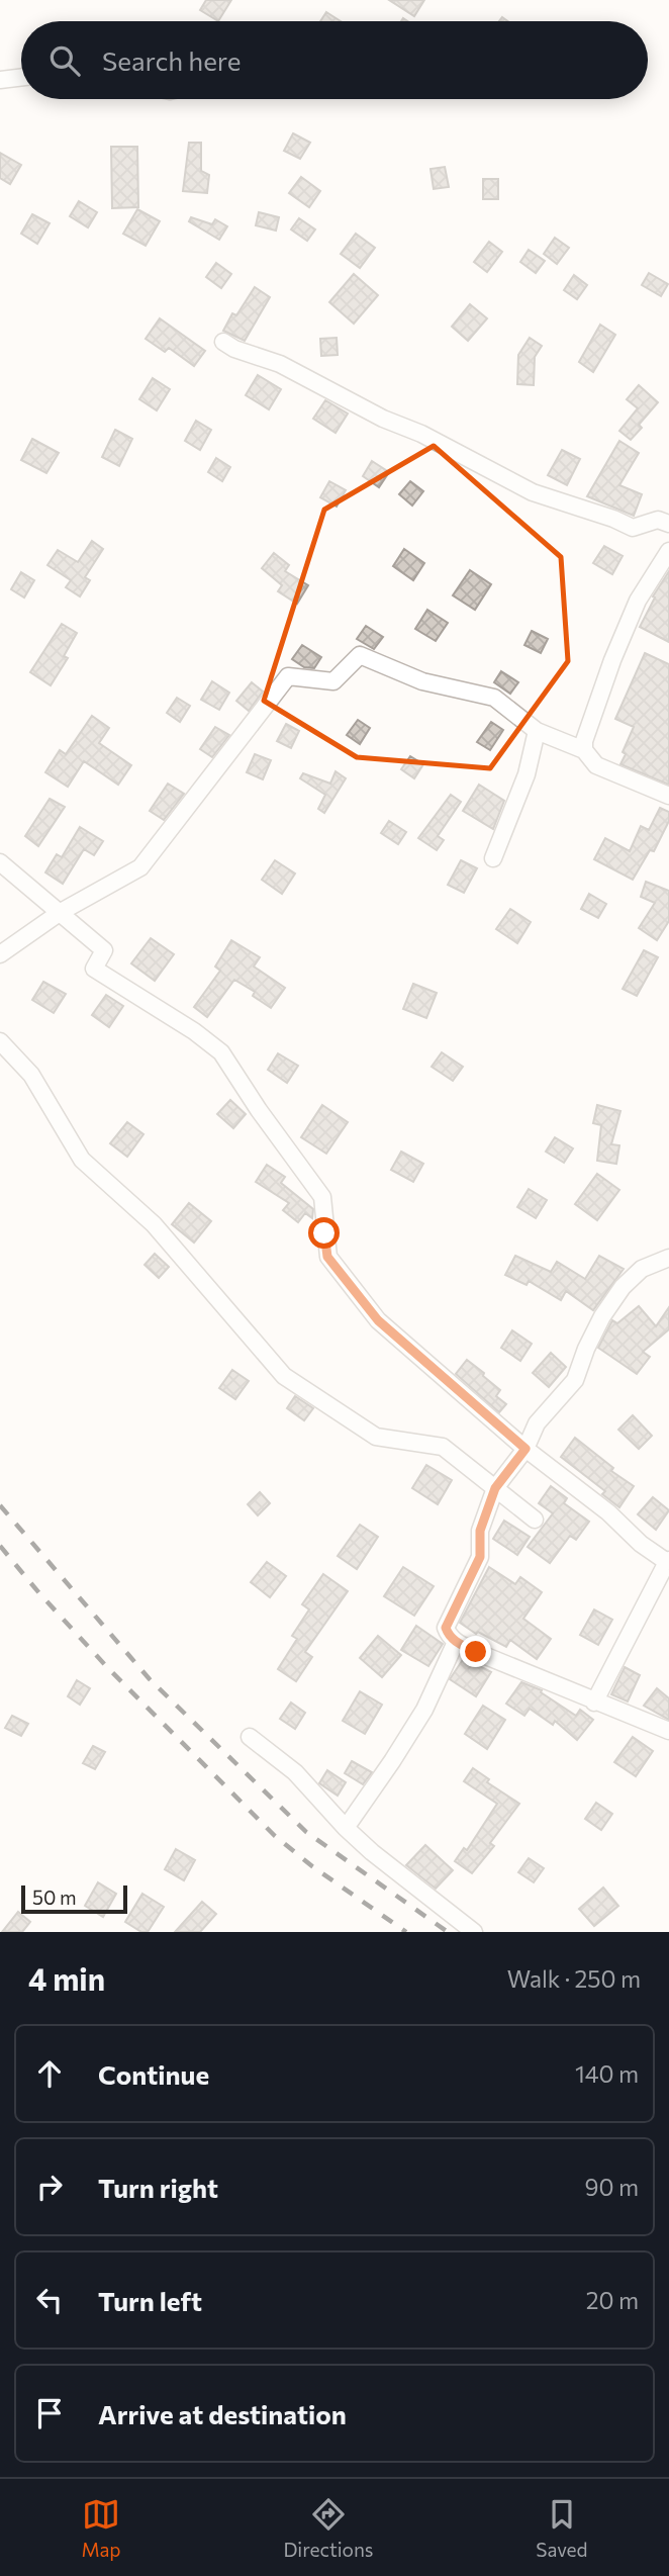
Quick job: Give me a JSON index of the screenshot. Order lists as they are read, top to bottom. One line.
{"scale_bar":"50 m","page":{"search":"Search here","scale":"50 m","heading":["4 min","Walk · 250 m"],"list":[["Continue","140 m"],["Turn right","90 m"],["Turn left","20 m"],"Arrive at destination"],"nav":["Map","Directions","Saved"]}}
